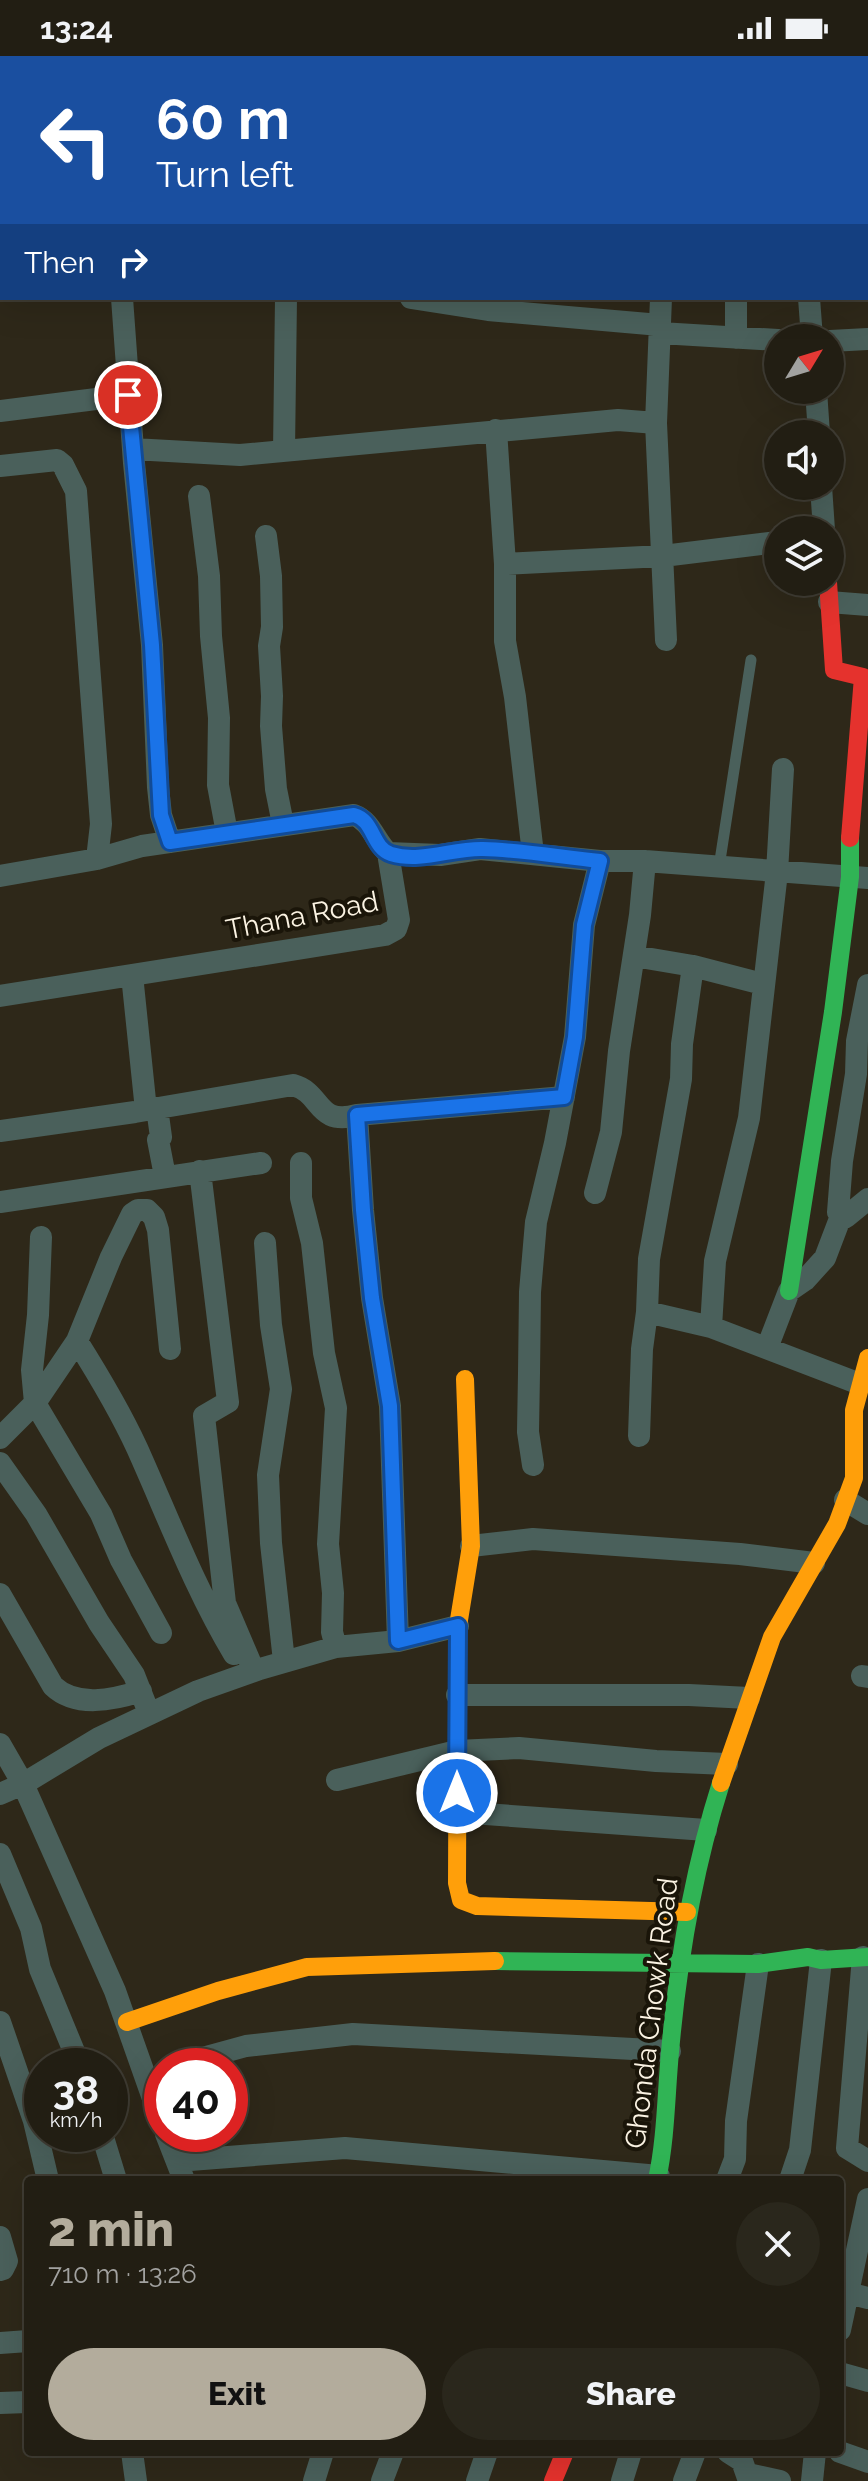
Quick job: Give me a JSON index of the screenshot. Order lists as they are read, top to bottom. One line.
{"streets":{"street":["Thana Road","Ghonda Chowk Road"]},"north":"top right","page":{"status":"13:24","turn":["60 m","Turn left"],"then":"Then","speed":"38 km/h","limit":"40","heading":["2 min","710 m · 13:26"],"buttons":["Exit","Share"]}}
